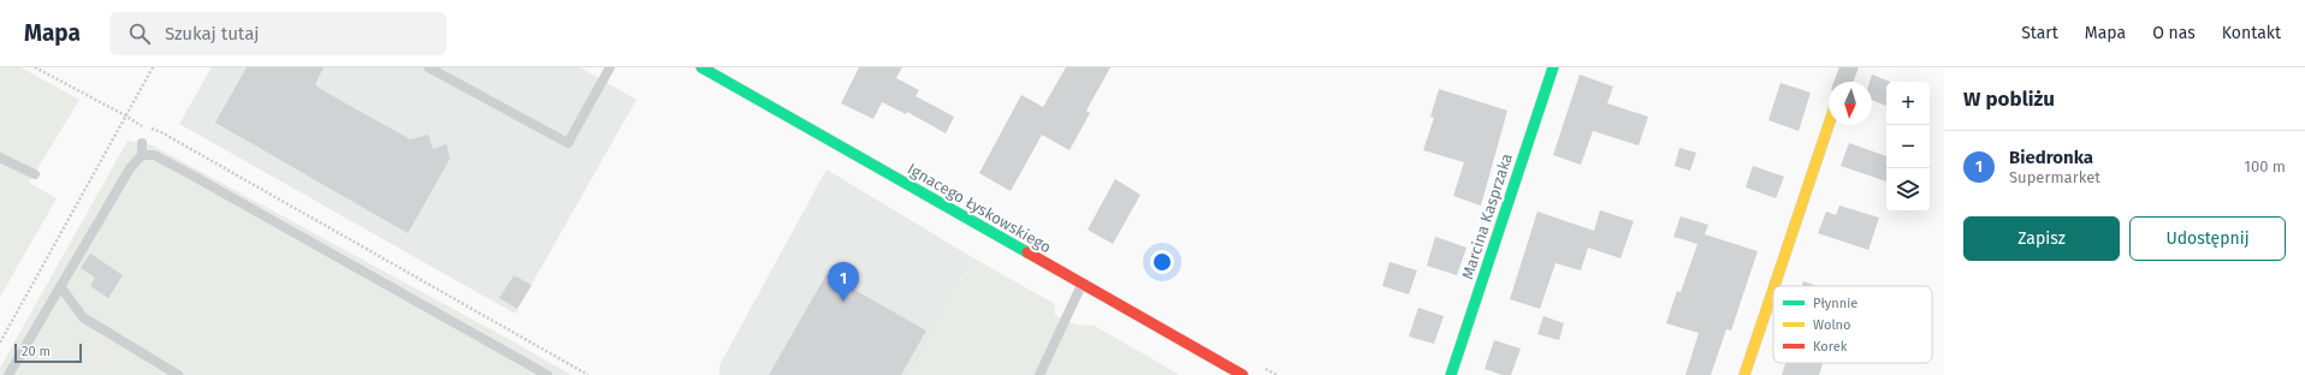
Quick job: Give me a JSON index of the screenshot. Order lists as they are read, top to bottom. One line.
{"streets":{"street":["Ignacego Łyskowskiego","Marcina Kasprzaka"]},"legend":["Płynnie","Wolno","Korek"],"scale_bar":"20 m","north":"bottom","page":{"header":"Mapa","search":"Szukaj tutaj","nav":["Start","Mapa","O nas","Kontakt"],"heading":"W pobliżu","map_buttons":["+","−"],"list":[{"mark":"1","name":"Biedronka","note":"Supermarket","value":"100 m"}],"buttons":["Zapisz","Udostępnij"],"pins":"1","scale":"20 m"}}
